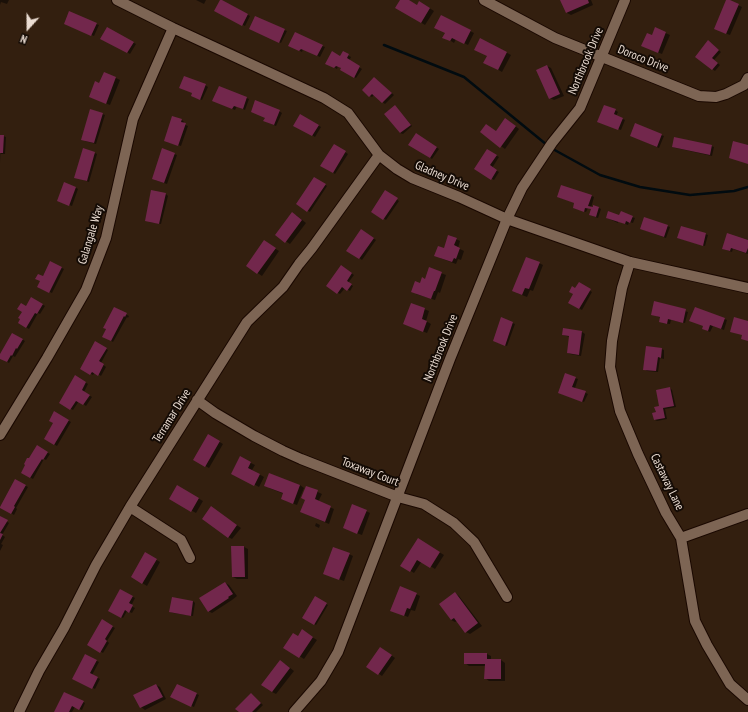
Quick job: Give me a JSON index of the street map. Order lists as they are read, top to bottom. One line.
{"streets":{"street":["Doroco Drive","Northbrook Drive","Gladney Drive","Galangale Way","Terramar Drive","Toxaway Court","Castaway Lane"]},"crossings":[["Doroco Drive","Northbrook Drive"],["Northbrook Drive","Gladney Drive"],["Northbrook Drive","Toxaway Court"],["Gladney Drive","Galangale Way"],["Gladney Drive","Terramar Drive"],["Gladney Drive","Castaway Lane"],["Terramar Drive","Toxaway Court"]],"north":"bottom"}
